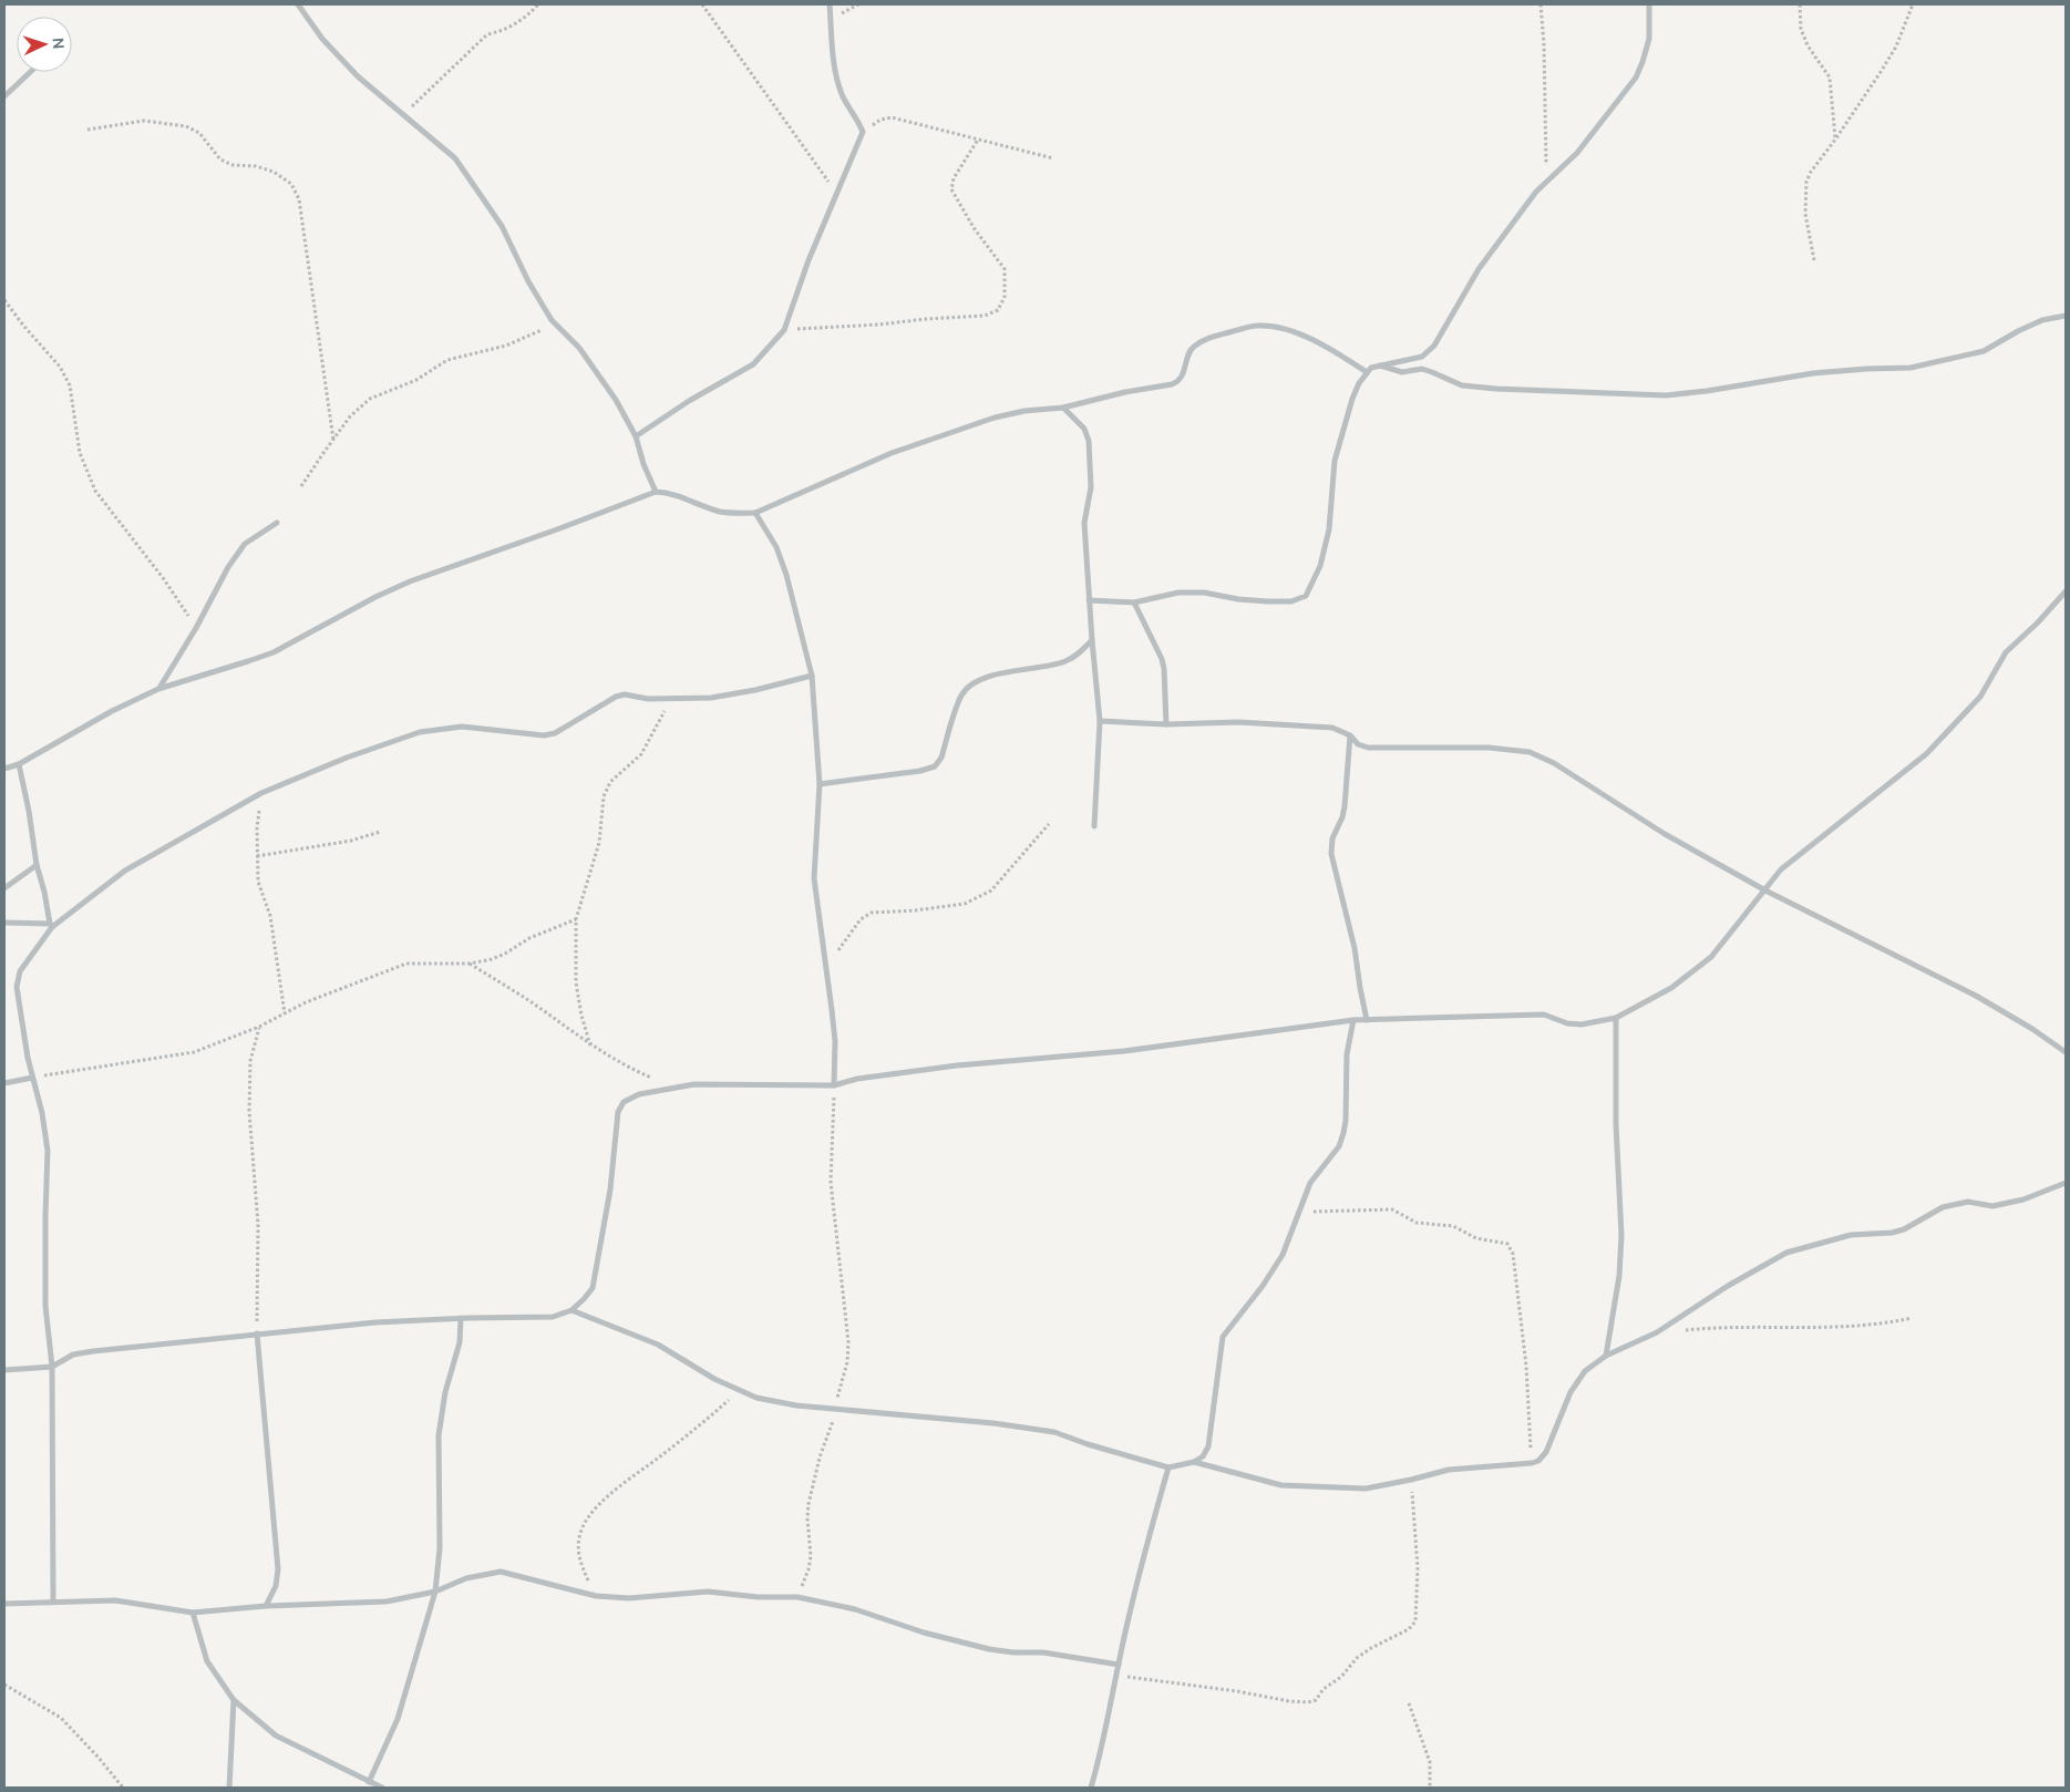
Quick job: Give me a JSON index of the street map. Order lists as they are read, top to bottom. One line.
{"north":"right"}
